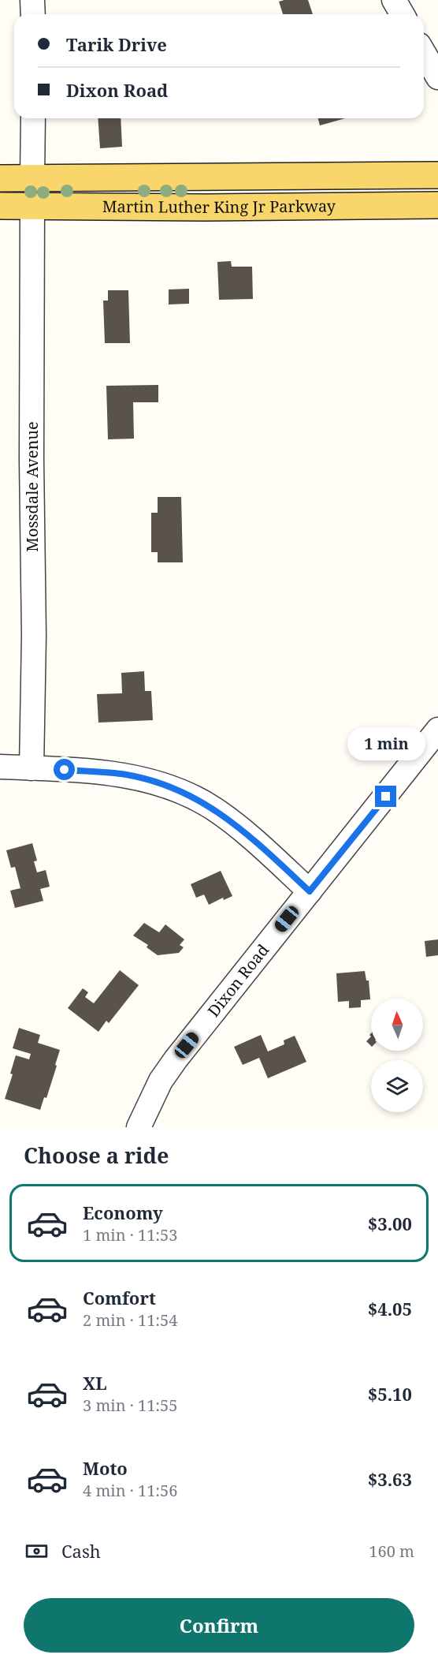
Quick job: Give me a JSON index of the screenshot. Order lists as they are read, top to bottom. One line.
{"streets":{"main road":["Martin Luther King Jr Parkway"],"street":["Mossdale Avenue","Dixon Road"]},"crossings":[["Martin Luther King Jr Parkway","Mossdale Avenue"]],"north":"top","page":{"banner":["Tarik Drive","Dixon Road"],"bubble":"1 min","heading":"Choose a ride","list":[{"name":"Economy","note":"1 min · 11:53","value":"$3.00"},{"name":"Comfort","note":"2 min · 11:54","value":"$4.05"},{"name":"XL","note":"3 min · 11:55","value":"$5.10"},{"name":"Moto","note":"4 min · 11:56","value":"$3.63"}],"pay":["Cash","160 m"],"buttons":"Confirm"}}
